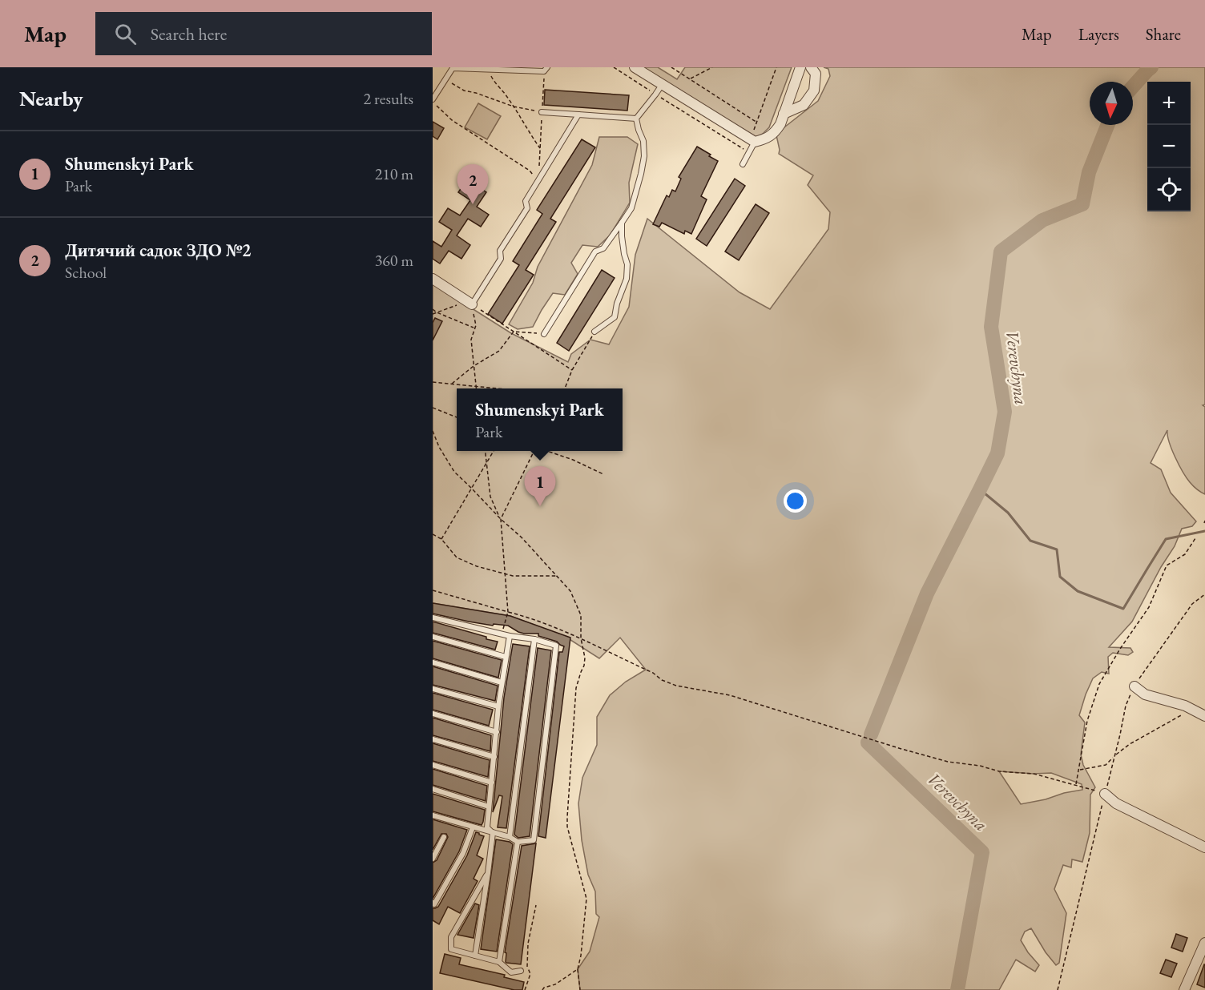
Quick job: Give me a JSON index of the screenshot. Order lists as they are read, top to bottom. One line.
{"water":["Verevchyna"],"north":"bottom","page":{"header":"Map","search":"Search here","nav":["Map","Layers","Share"],"heading":["Nearby","2 results"],"map_buttons":["+","−"],"list":[{"mark":"1","name":"Shumenskyi Park","note":"Park","value":"210 m"},{"mark":"2","name":"Дитячий садок ЗДО №2","note":"School","value":"360 m"}],"pins":["2","1"],"popup":["Shumenskyi Park","Park"]}}
